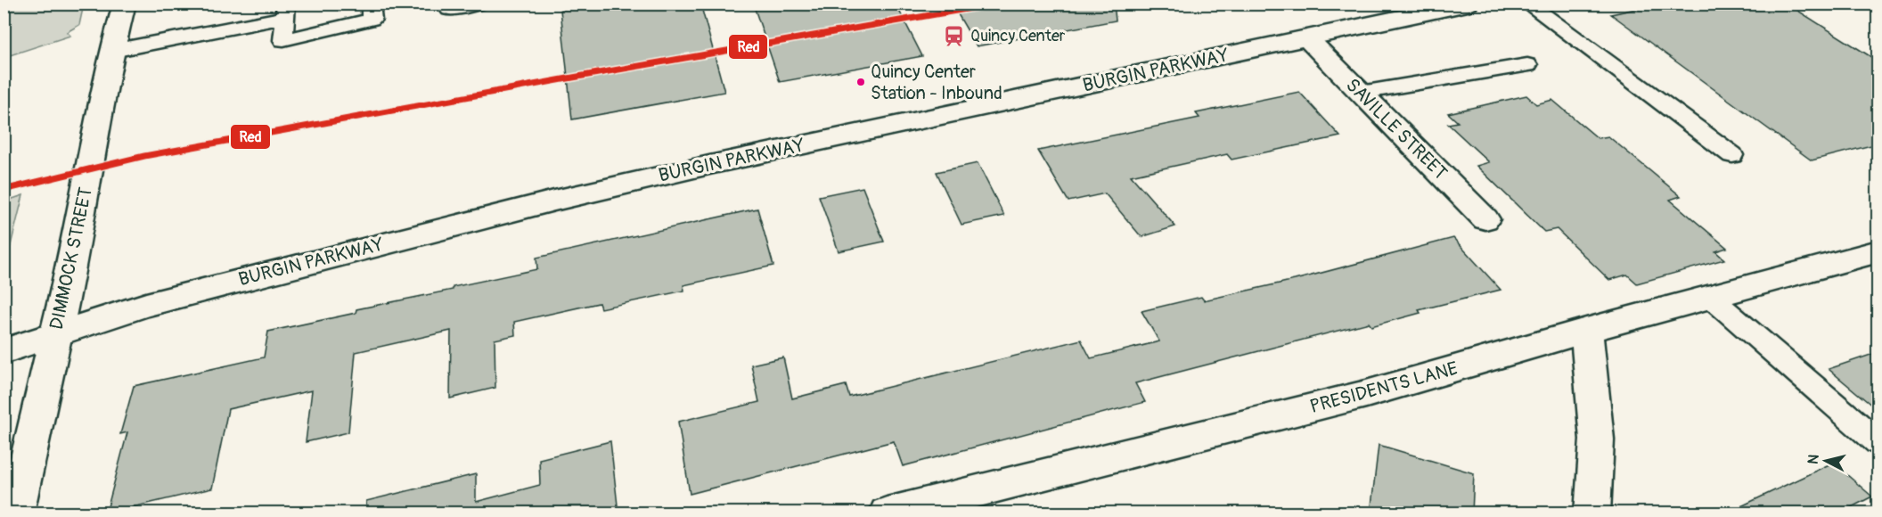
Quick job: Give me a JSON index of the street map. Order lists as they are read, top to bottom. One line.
{"streets":{"street":["BURGIN PARKWAY","SAVILLE STREET","DIMMOCK STREET","PRESIDENTS LANE"]},"crossings":[["BURGIN PARKWAY","SAVILLE STREET"],["BURGIN PARKWAY","DIMMOCK STREET"]],"places":{"station":["Quincy Center"],"other":["Quincy Center Station - Inbound"]},"lines":["transit line Red"],"north":"left"}
